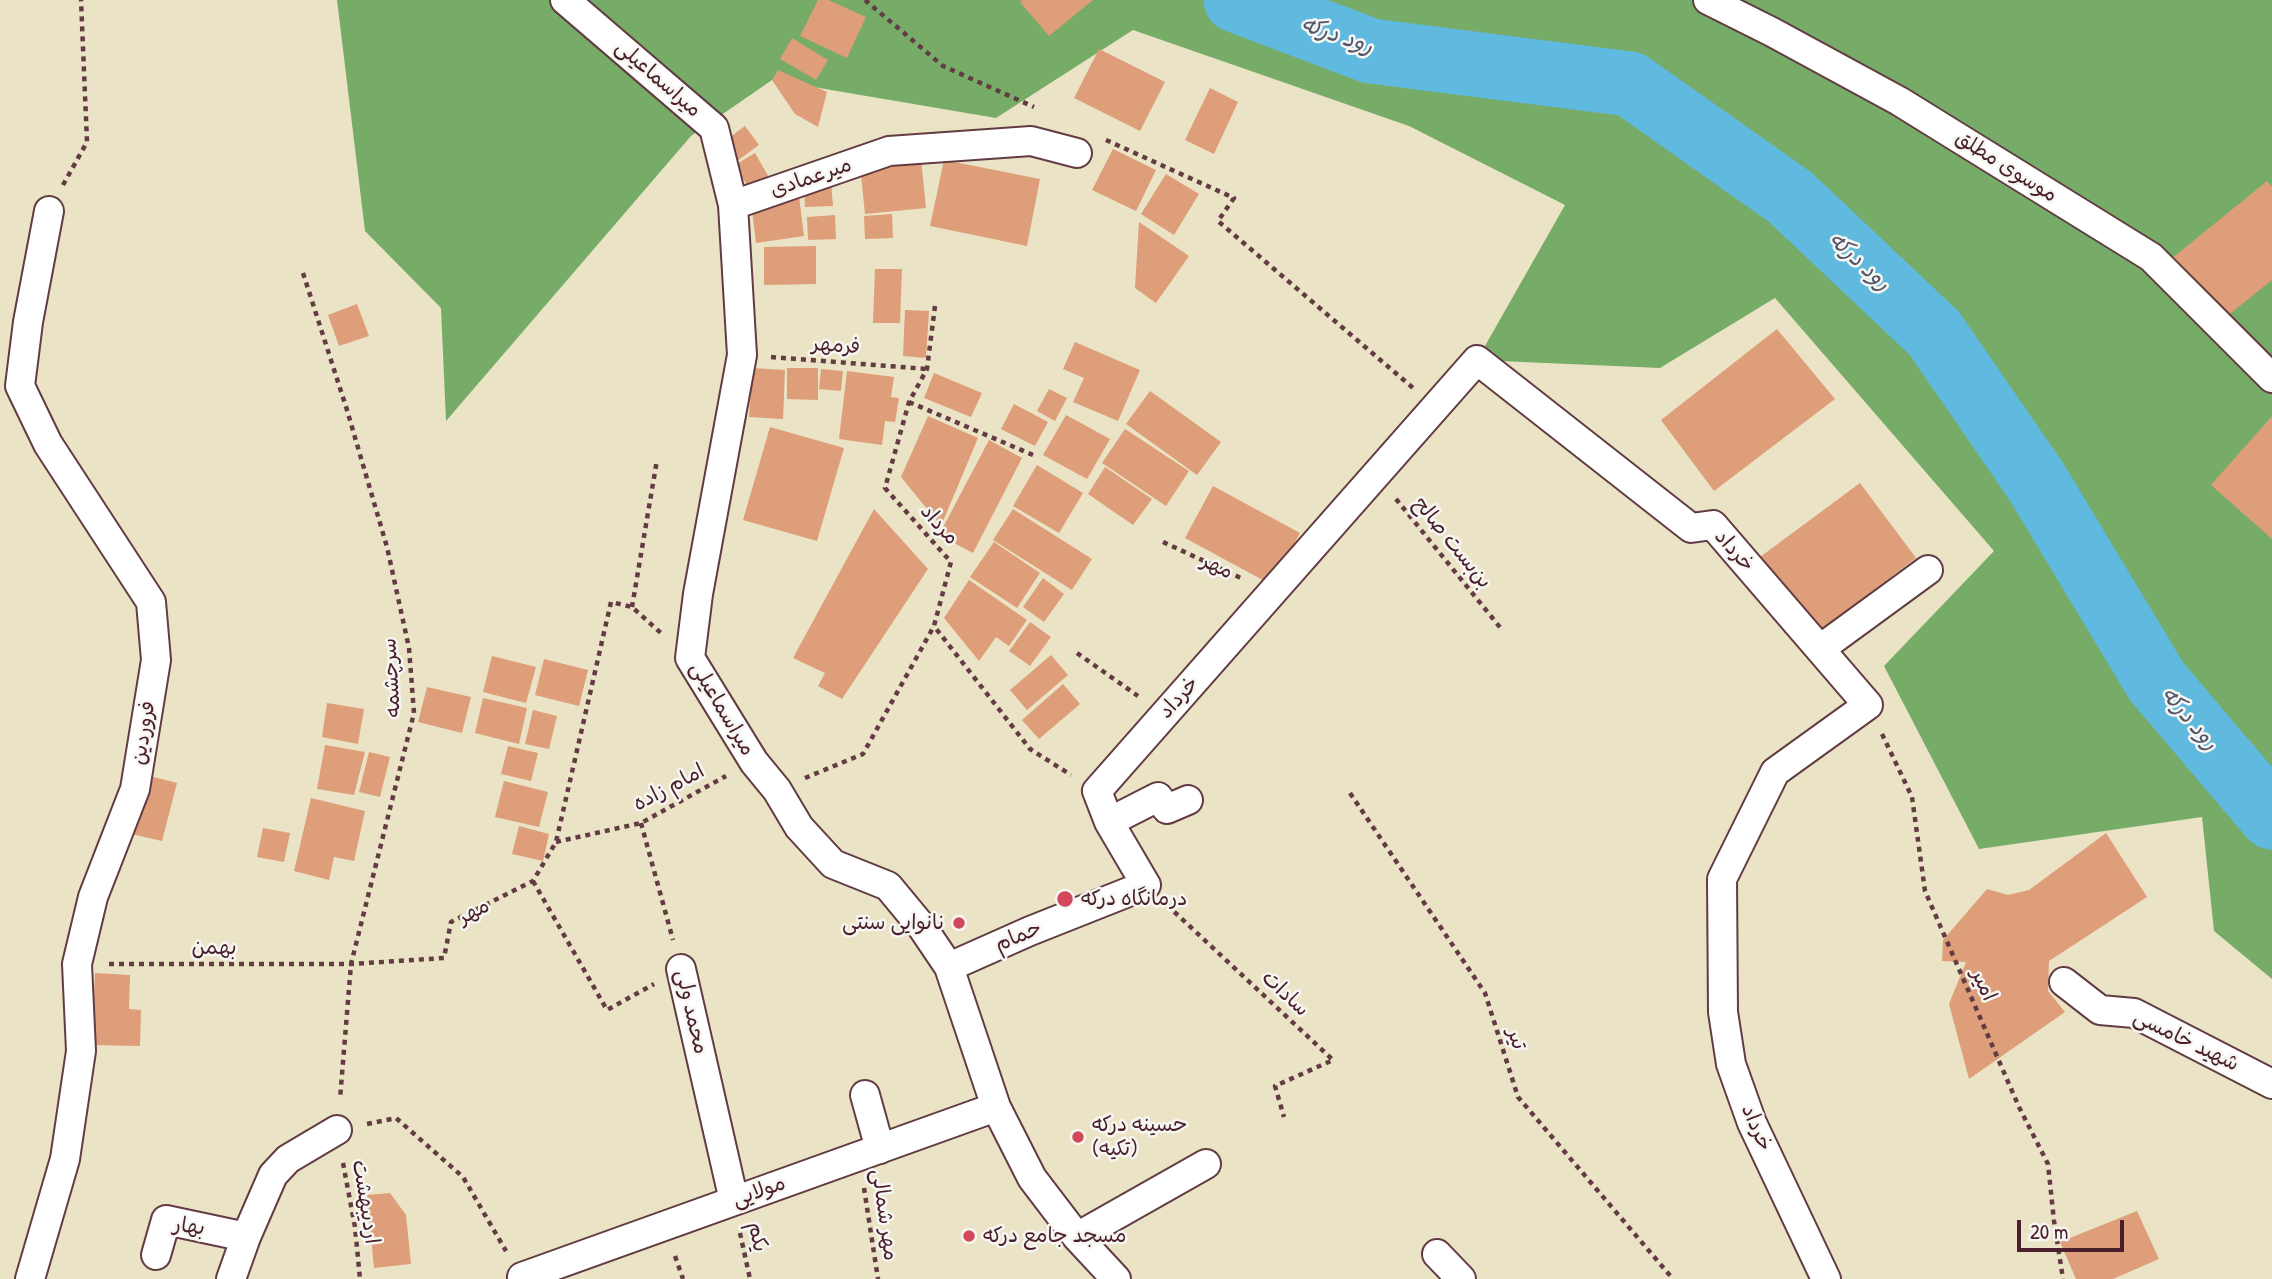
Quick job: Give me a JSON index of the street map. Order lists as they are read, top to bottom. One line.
{"streets":{"street":["میراسماعیلی","موسوی مطلق","میرعمادی","خرداد","فروردین","حمام","محمد ولی","شهید خامسی","مولایی","بهار"],"path":["فرمهر","مرداد","بن‌بست صالح","مهر","سرچشمه","امام زاده","بهمن","امیر","سادات","تیر","اردیبهشت","مهر شمالی","یکم"]},"crossings":[["میراسماعیلی","میرعمادی"],["میراسماعیلی","فرمهر"],["میراسماعیلی","امام زاده"],["میراسماعیلی","حمام"],["میراسماعیلی","مولایی"],["فرمهر","مرداد"],["بن‌بست صالح","خرداد"],["خرداد","مهر"],["خرداد","امیر"],["مهر","سرچشمه"],["مهر","بهمن"],["سرچشمه","بهمن"],["سرچشمه","اردیبهشت"],["فروردین","بهمن"],["امام زاده","محمد ولی"],["حمام","سادات"],["محمد ولی","مولایی"],["محمد ولی","یکم"],["مولایی","مهر شمالی"],["مولایی","یکم"]],"water":["رود درکه"],"places":["درمانگاه درکه","نانوایی سنتی","حسینه درکه (تکیه)","مسجد جامع درکه"],"scale_bar":"20 m"}
